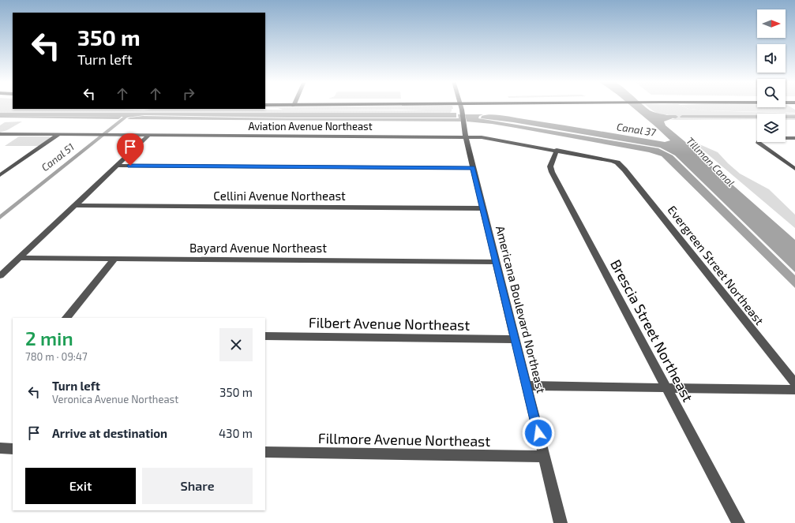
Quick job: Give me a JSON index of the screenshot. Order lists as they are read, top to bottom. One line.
{"streets":{"street":["Aviation Avenue Northeast","Cellini Avenue Northeast","Bayard Avenue Northeast","Evergreen Street Northeast","Americana Boulevard Northeast","Filbert Avenue Northeast","Brescia Street Northeast","Fillmore Avenue Northeast"]},"crossings":[["Aviation Avenue Northeast","Evergreen Street Northeast"],["Aviation Avenue Northeast","Americana Boulevard Northeast"],["Aviation Avenue Northeast","Brescia Street Northeast"],["Cellini Avenue Northeast","Americana Boulevard Northeast"],["Bayard Avenue Northeast","Americana Boulevard Northeast"],["Americana Boulevard Northeast","Filbert Avenue Northeast"],["Americana Boulevard Northeast","Fillmore Avenue Northeast"]],"water":["Canal 37","Canal 51","Tillman Canal"],"north":"right","page":{"turn":["350 m","Turn left"],"heading":["2 min","780 m · 09:47"],"list":[{"name":"Turn left","note":"Veronica Avenue Northeast","value":"350 m"},{"name":"Arrive at destination","value":"430 m"}],"buttons":["Exit","Share"]}}
